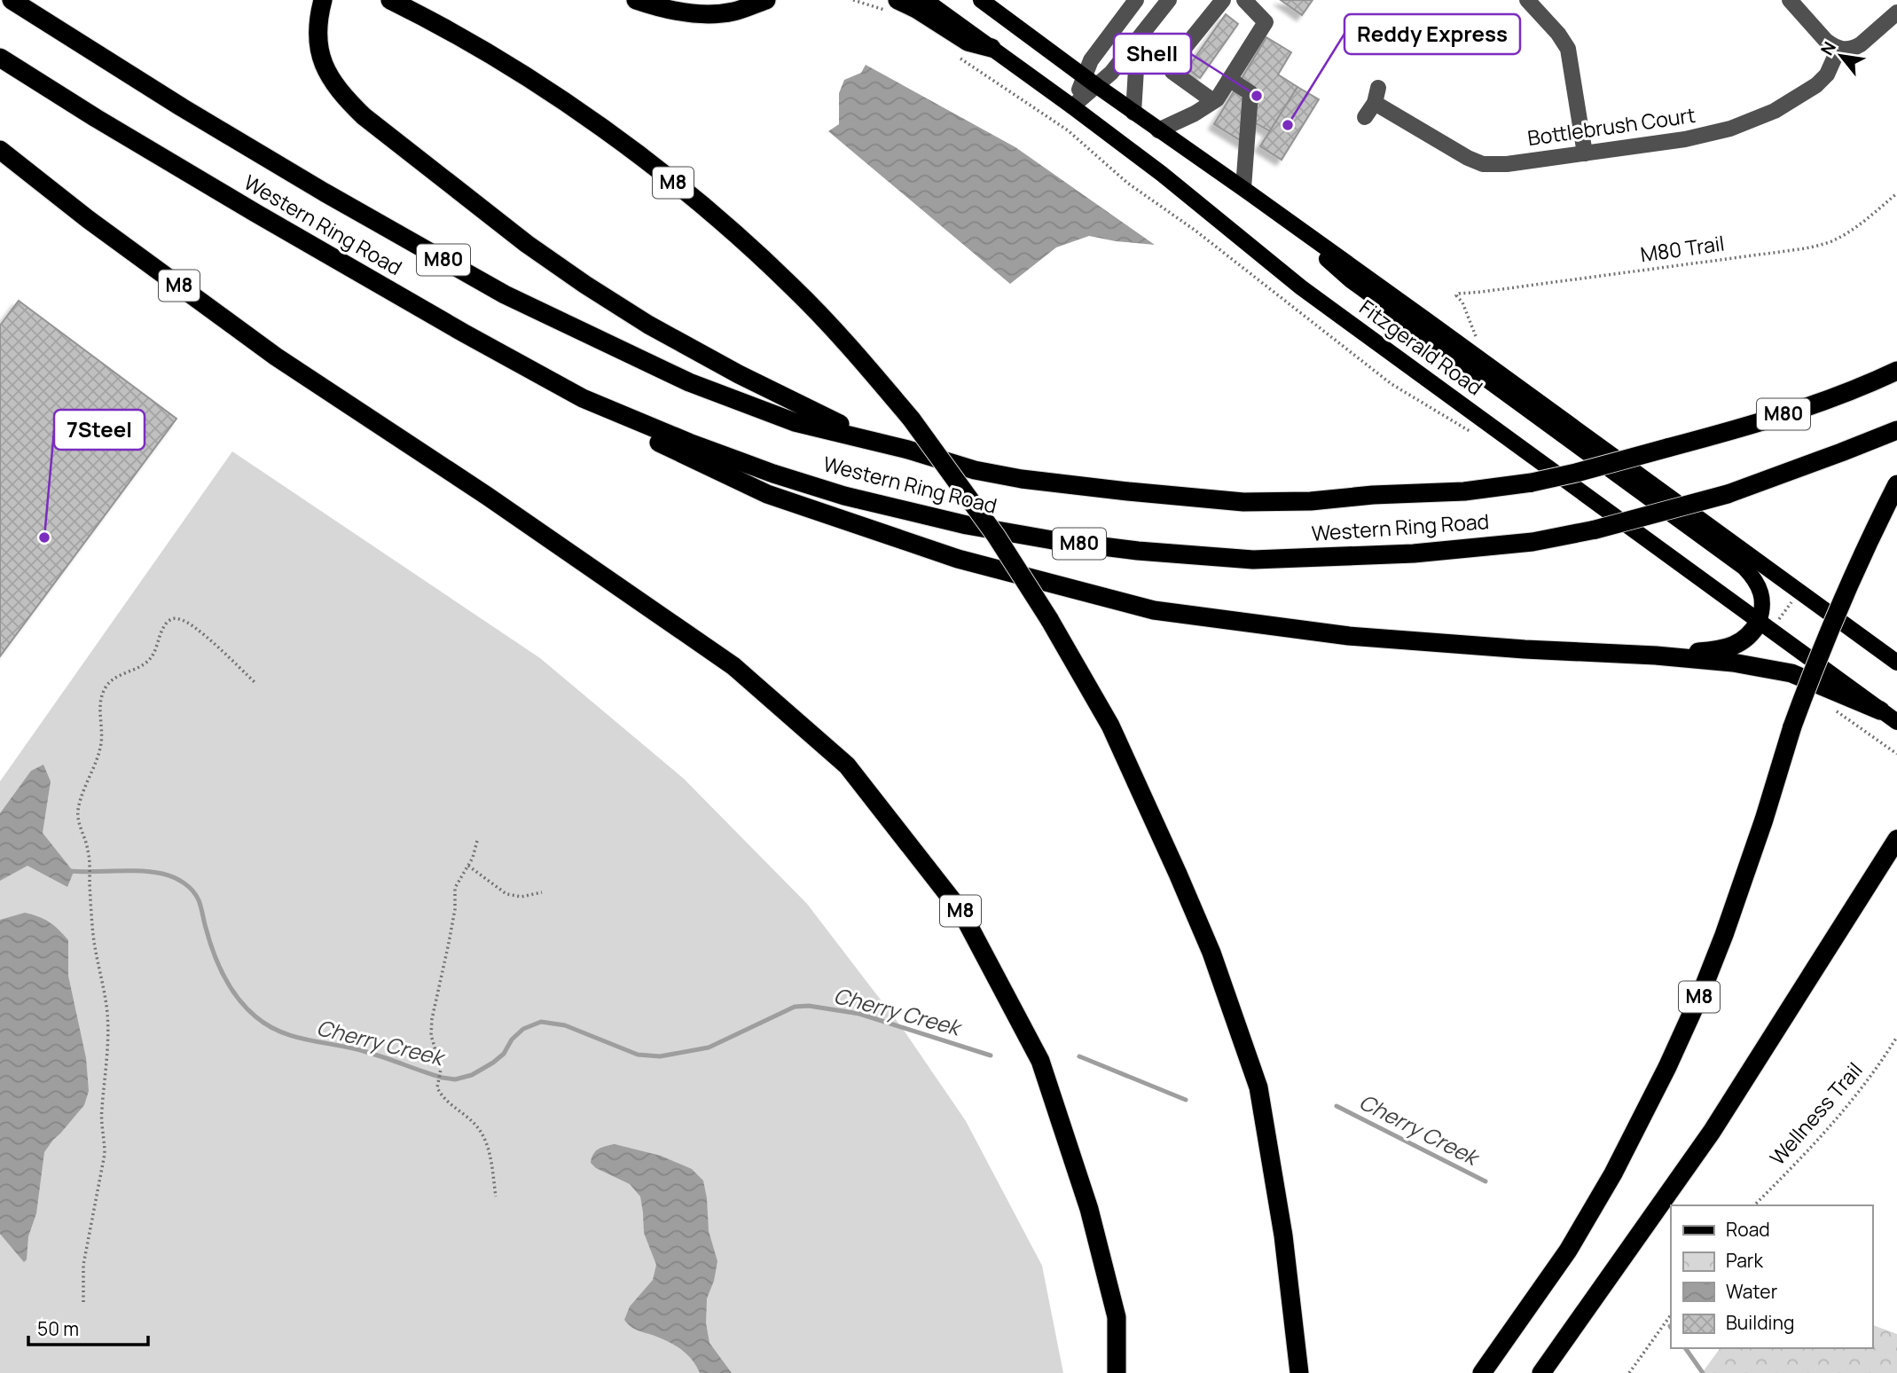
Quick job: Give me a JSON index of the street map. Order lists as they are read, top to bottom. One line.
{"streets":{"highway":["M8","Western Ring Road","M80"],"main road":["Fitzgerald Road"],"street":["Bottlebrush Court"],"path":["M80 Trail","Wellness Trail"]},"water":["Cherry Creek"],"places":["Shell","Reddy Express","7Steel"],"legend":["Road","Park","Water","Building"],"scale_bar":"50 m","north":"top left"}
